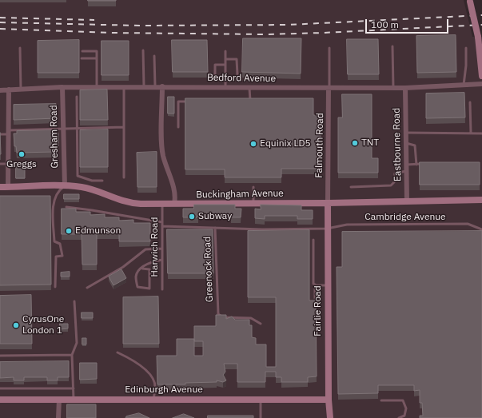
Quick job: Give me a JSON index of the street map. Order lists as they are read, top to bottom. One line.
{"streets":{"street":["Bedford Avenue","Gresham Road","Eastbourne Road","Falmouth Road","Buckingham Avenue","Fairlie Road","Edinburgh Avenue"],"lane":["Cambridge Avenue","Harwich Road","Greenock Road"]},"crossings":[["Bedford Avenue","Gresham Road"],["Bedford Avenue","Eastbourne Road"],["Bedford Avenue","Falmouth Road"],["Gresham Road","Buckingham Avenue"],["Eastbourne Road","Buckingham Avenue"],["Falmouth Road","Buckingham Avenue"],["Falmouth Road","Fairlie Road"],["Buckingham Avenue","Harwich Road"],["Buckingham Avenue","Fairlie Road"],["Cambridge Avenue","Harwich Road"],["Cambridge Avenue","Greenock Road"],["Cambridge Avenue","Fairlie Road"],["Fairlie Road","Edinburgh Avenue"]],"places":["TNT","Equinix LD5","Greggs","Subway","Edmunson","CyrusOne London 1"],"scale_bar":"100 m"}
